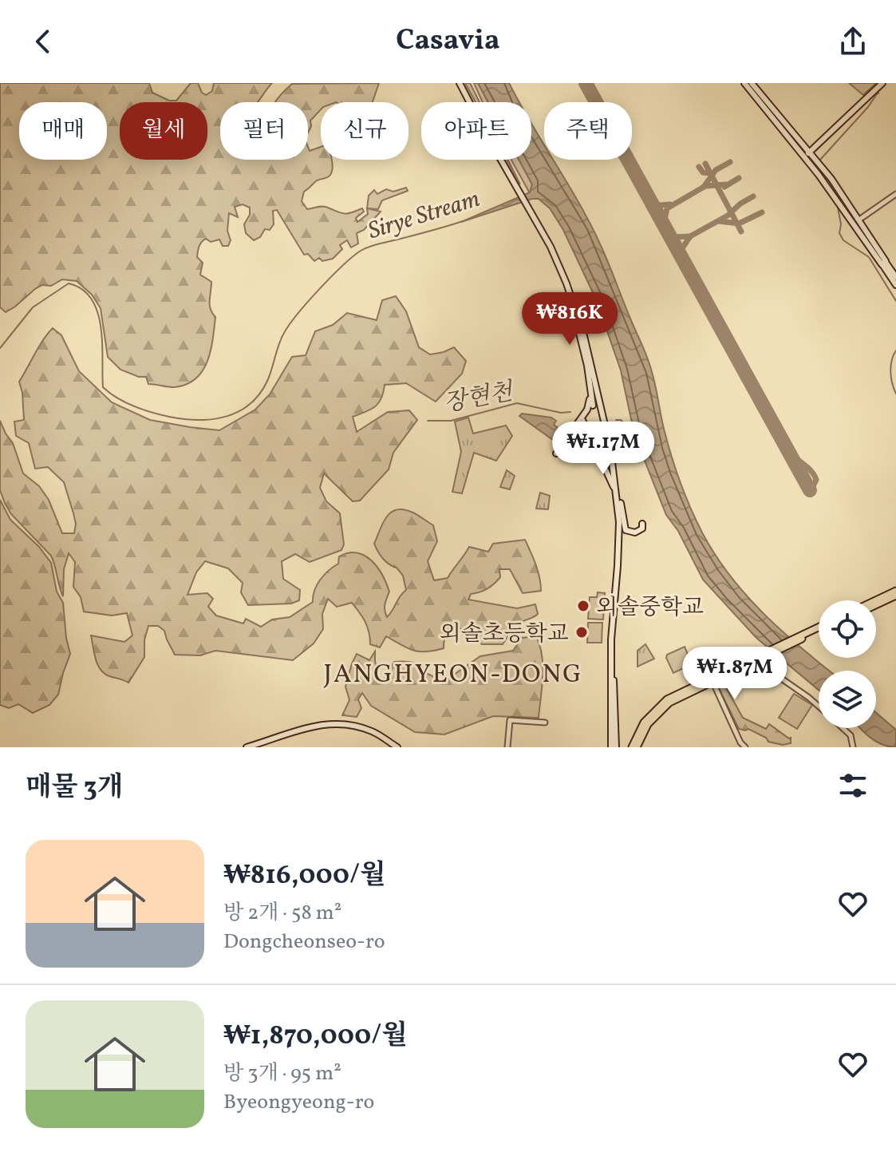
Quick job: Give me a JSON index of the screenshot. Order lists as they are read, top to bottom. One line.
{"districts":["JANGHYEON-DONG"],"water":["Sirye Stream","장현천"],"places":["외솔중학교","외솔초등학교"],"page":{"header":"Casavia","chip":["매매","월세","필터","신규","아파트","주택"],"price":["₩816K","₩1.17M","₩1.87M"],"heading":"매물 3개","list":[{"name":"₩816,000/월","note":"방 2개 · 58 m² · Dongcheonseo-ro"},{"name":"₩1,870,000/월","note":"방 3개 · 95 m² · Byeongyeong-ro"}]}}
